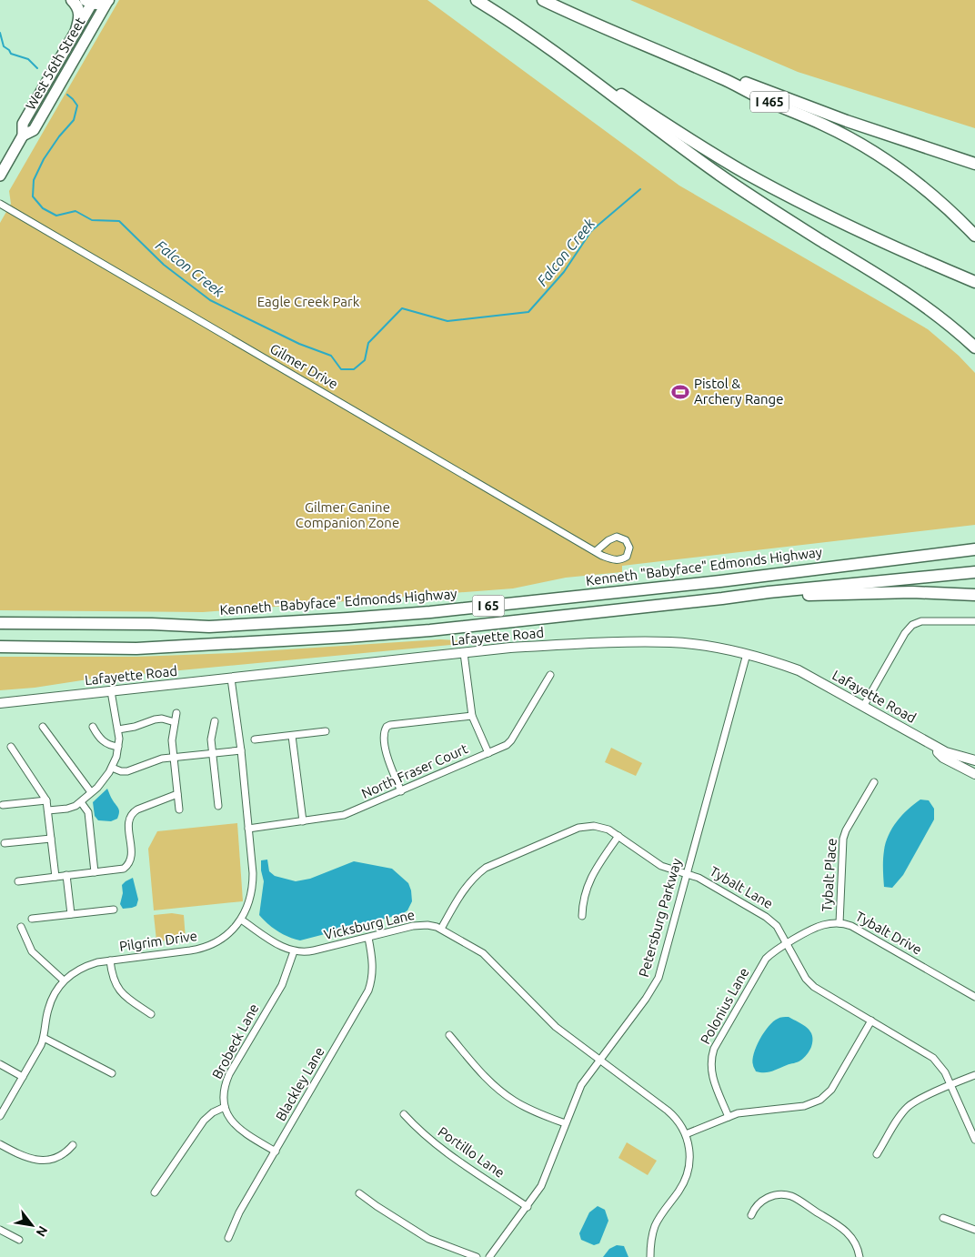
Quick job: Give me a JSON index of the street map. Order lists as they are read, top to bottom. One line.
{"streets":{"highway":["I 465","Kenneth \"Babyface\" Edmonds Highway","I 65"],"main road":["West 56th Street","Lafayette Road"],"street":["Gilmer Drive","North Fraser Court","Tybalt Place","Tybalt Lane","Petersburg Parkway","Vicksburg Lane","Tybalt Drive","Pilgrim Drive","Polonius Lane","Brobeck Lane","Blackley Lane","Portillo Lane"]},"crossings":[["Lafayette Road","Petersburg Parkway"],["Lafayette Road","Pilgrim Drive"],["North Fraser Court","Pilgrim Drive"],["Tybalt Place","Tybalt Drive"],["Tybalt Lane","Petersburg Parkway"],["Tybalt Lane","Vicksburg Lane"],["Tybalt Lane","Tybalt Drive"],["Tybalt Lane","Polonius Lane"],["Petersburg Parkway","Vicksburg Lane"],["Petersburg Parkway","Portillo Lane"],["Vicksburg Lane","Pilgrim Drive"],["Vicksburg Lane","Brobeck Lane"],["Vicksburg Lane","Blackley Lane"],["Tybalt Drive","Polonius Lane"],["Brobeck Lane","Blackley Lane"]],"water":["Falcon Creek"],"parks":["Eagle Creek Park","Gilmer Canine Companion Zone"],"places":{"sports":["Pistol & Archery Range"]},"north":"bottom right"}
